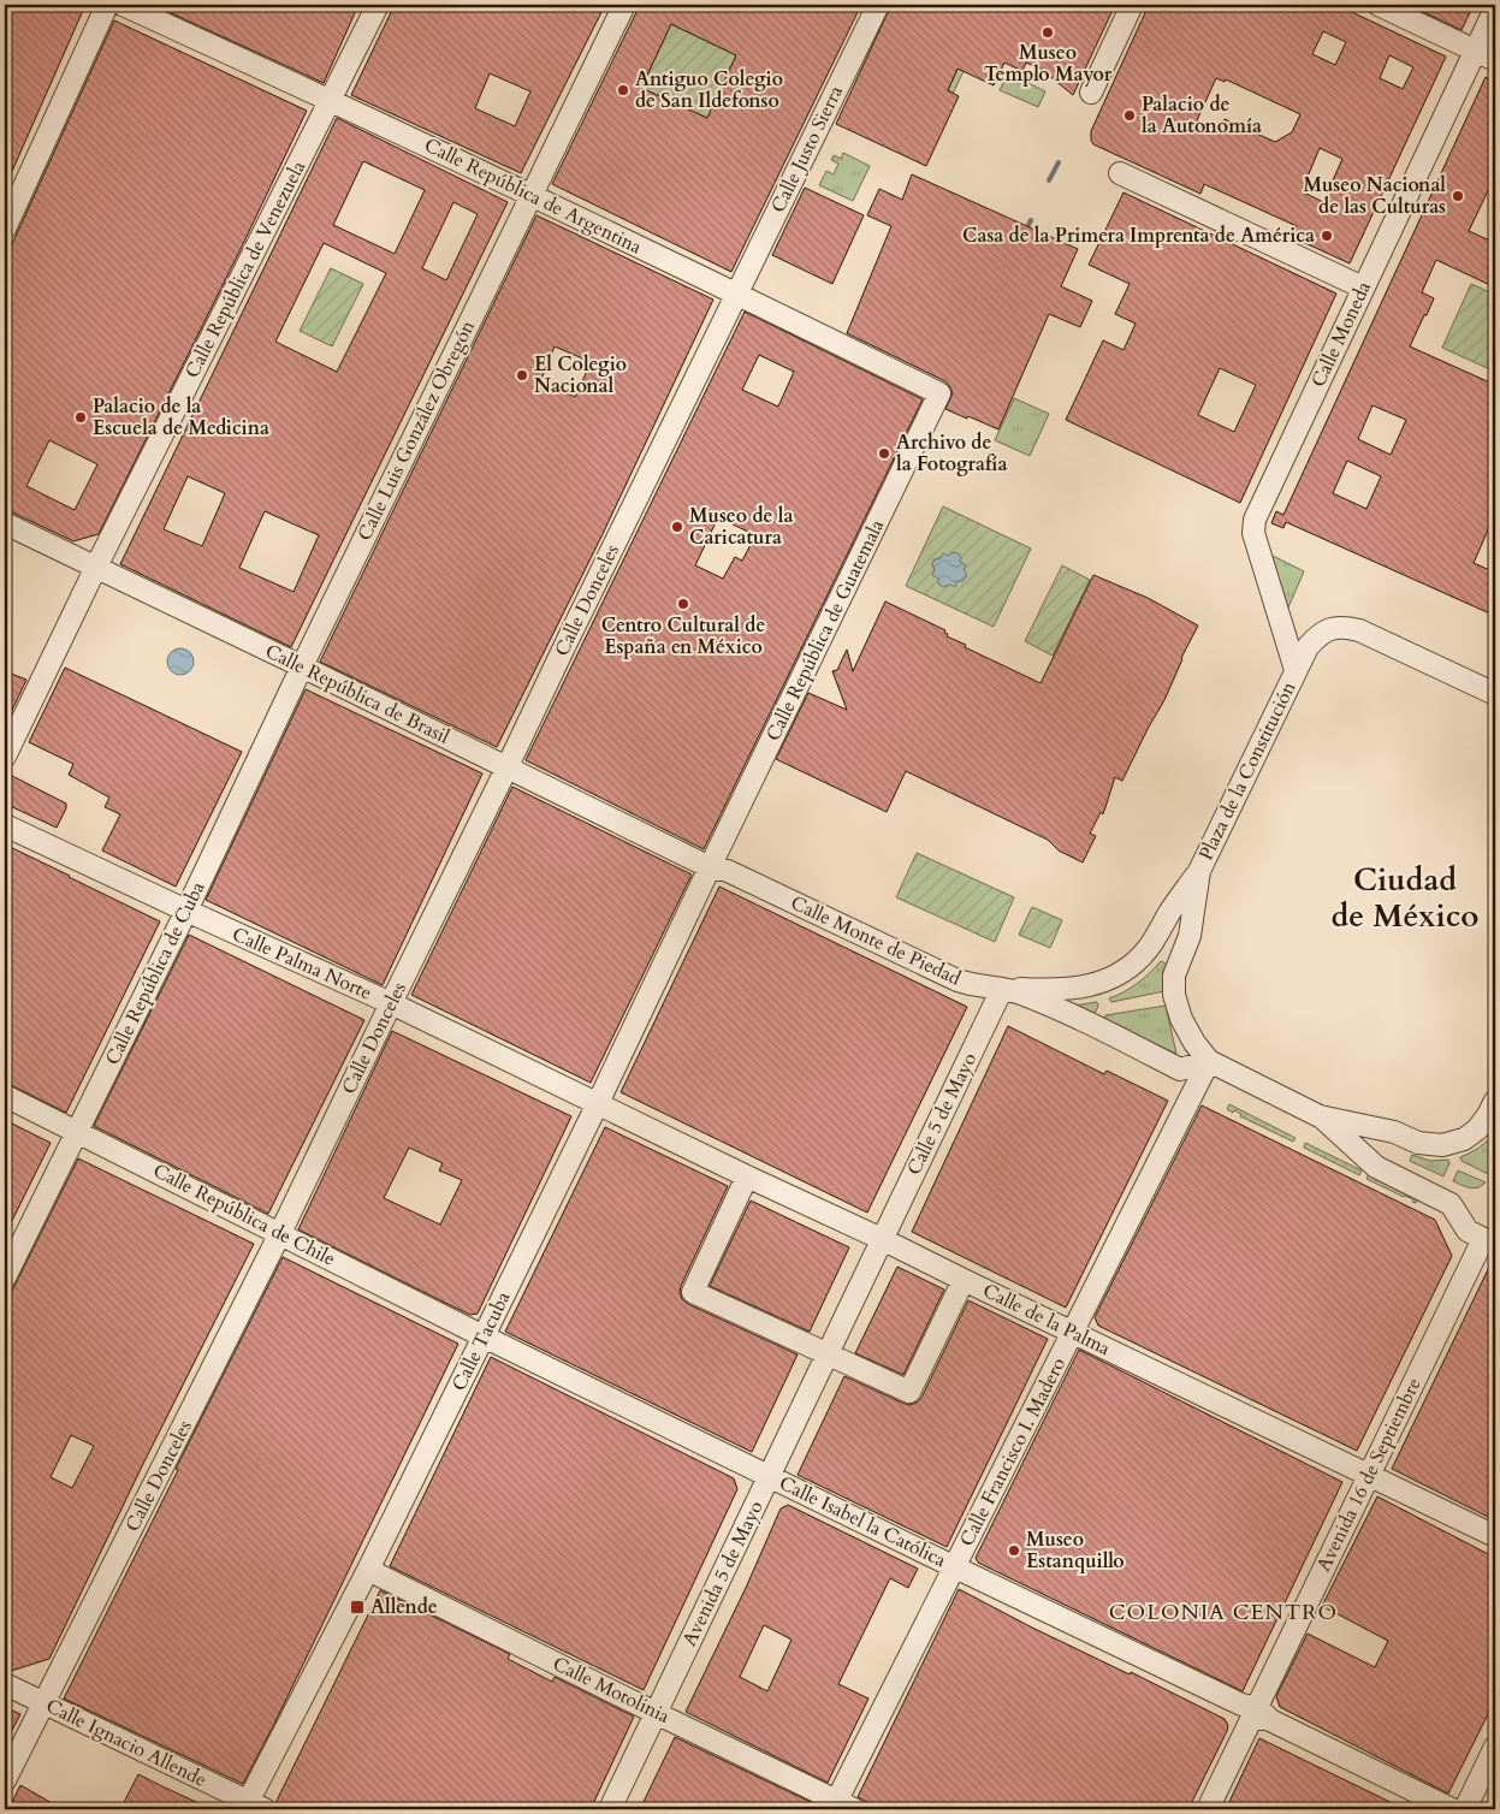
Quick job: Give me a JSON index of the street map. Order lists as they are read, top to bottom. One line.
{"streets":{"street":["Calle Justo Sierra","Calle República de Argentina","Calle República de Venezuela","Calle Moneda","Calle Luis González Obregón","Calle Donceles","Calle República de Guatemala","Calle República de Brasil","Plaza de la Constitución","Calle Monte de Piedad","Calle Palma Norte","Calle República de Cuba","Calle 5 de Mayo","Calle República de Chile","Calle de la Palma","Calle Tacuba","Calle Francisco I. Madero","Avenida 16 de Septiembre","Calle Isabel la Católica","Avenida 5 de Mayo","Calle Motolinia","Calle Ignacio Allende"]},"crossings":[["Calle Justo Sierra","Calle República de Argentina"],["Calle Justo Sierra","Calle Donceles"],["Calle República de Argentina","Calle República de Venezuela"],["Calle República de Argentina","Calle Luis González Obregón"],["Calle República de Argentina","Calle Donceles"],["Calle República de Argentina","Calle República de Guatemala"],["Calle República de Venezuela","Calle República de Brasil"],["Calle Moneda","Plaza de la Constitución"],["Calle Luis González Obregón","Calle República de Brasil"],["Calle Luis González Obregón","Calle República de Cuba"],["Calle Donceles","Calle República de Brasil"],["Calle Donceles","Calle Palma Norte"],["Calle Donceles","Calle República de Chile"],["Calle Donceles","Calle Ignacio Allende"],["Calle República de Guatemala","Calle República de Brasil"],["Calle República de Guatemala","Calle Monte de Piedad"],["Calle República de Guatemala","Calle Tacuba"],["Calle República de Brasil","Calle Monte de Piedad"],["Calle República de Brasil","Calle República de Cuba"],["Calle República de Brasil","Calle Tacuba"],["Plaza de la Constitución","Calle Monte de Piedad"],["Plaza de la Constitución","Calle Francisco I. Madero"],["Calle Monte de Piedad","Calle 5 de Mayo"],["Calle Monte de Piedad","Calle Tacuba"],["Calle Monte de Piedad","Calle Francisco I. Madero"],["Calle Palma Norte","Calle República de Cuba"],["Calle Palma Norte","Calle de la Palma"],["Calle Palma Norte","Calle Tacuba"],["Calle República de Cuba","Calle República de Chile"],["Calle 5 de Mayo","Calle de la Palma"],["Calle 5 de Mayo","Avenida 5 de Mayo"],["Calle República de Chile","Calle Tacuba"],["Calle República de Chile","Calle Isabel la Católica"],["Calle de la Palma","Calle Tacuba"],["Calle de la Palma","Calle Francisco I. Madero"],["Calle de la Palma","Avenida 16 de Septiembre"],["Calle de la Palma","Avenida 5 de Mayo"],["Calle Tacuba","Calle Isabel la Católica"],["Calle Tacuba","Calle Motolinia"],["Calle Tacuba","Calle Ignacio Allende"],["Calle Francisco I. Madero","Calle Isabel la Católica"],["Calle Francisco I. Madero","Calle Motolinia"],["Avenida 16 de Septiembre","Calle Isabel la Católica"],["Calle Isabel la Católica","Avenida 5 de Mayo"],["Avenida 5 de Mayo","Calle Motolinia"]],"districts":["Ciudad de México","COLONIA CENTRO"],"places":{"other":["Museo Templo Mayor","Antiguo Colegio de San Ildefonso","Palacio de la Autonomía","Museo Nacional de las Culturas","Casa de la Primera Imprenta de América","El Colegio Nacional","Palacio de la Escuela de Medicina","Archivo de la Fotografía","Museo de la Caricatura","Centro Cultural de España en México","Museo Estanquillo"],"transit":["Allende"]}}
